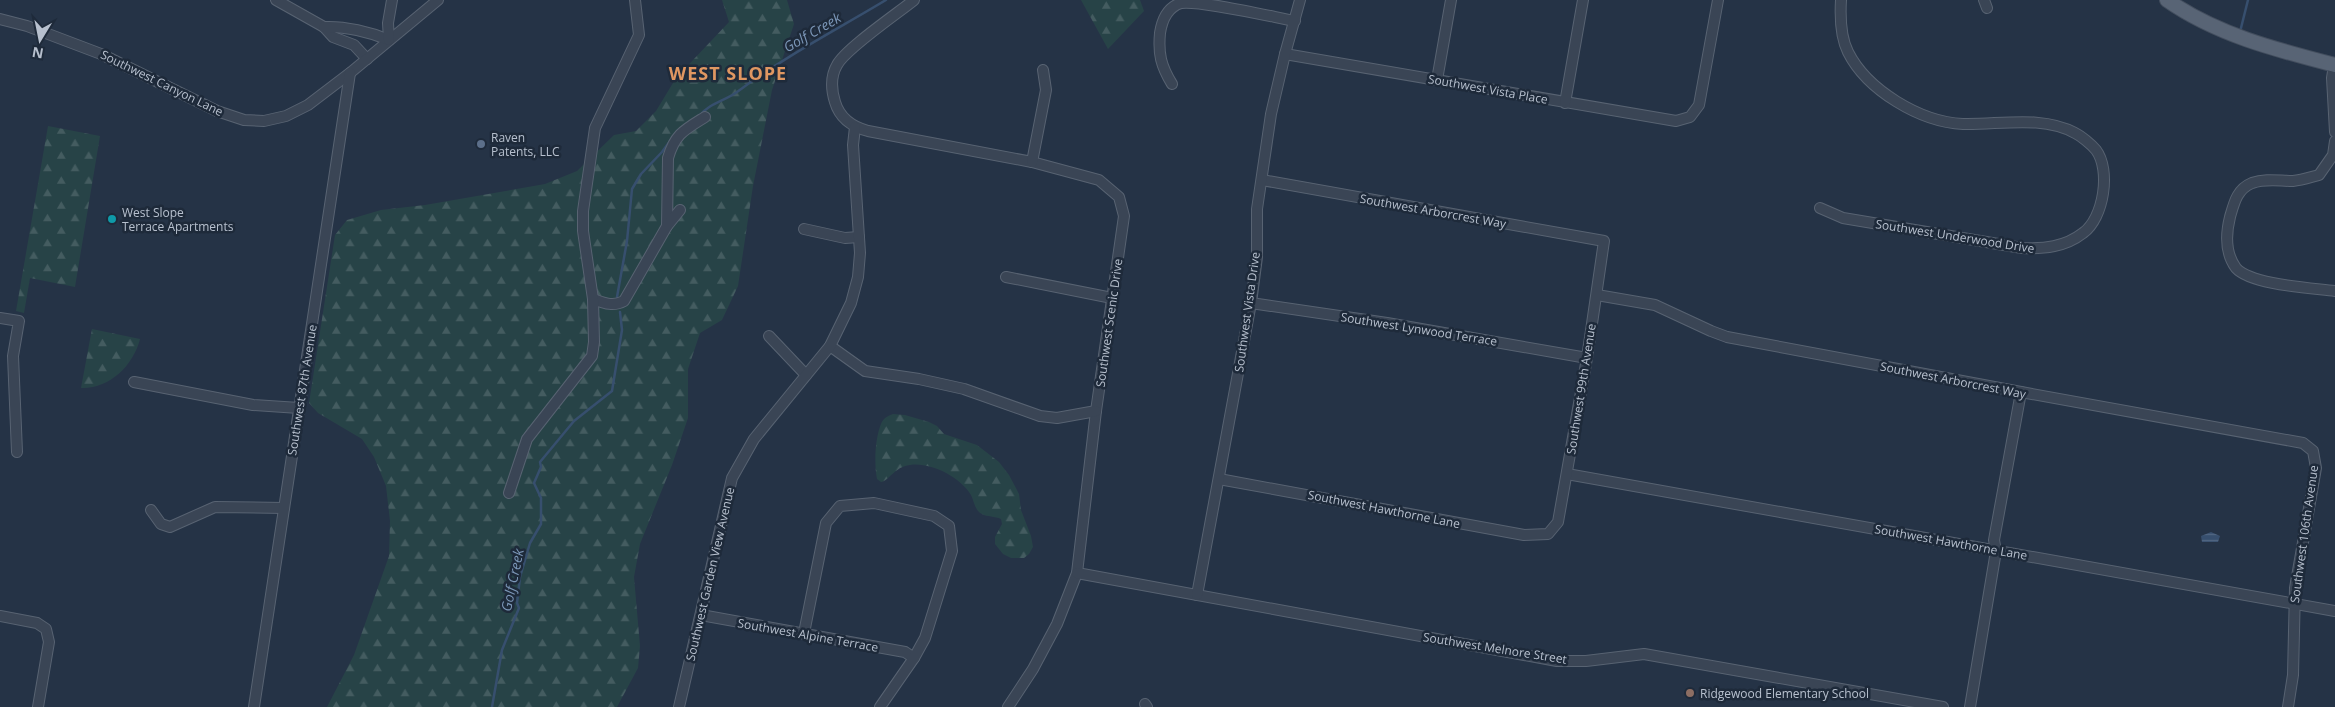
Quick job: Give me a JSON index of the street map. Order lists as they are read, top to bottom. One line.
{"streets":{"street":["Southwest Canyon Lane","Southwest Vista Place","Southwest Arborcrest Way","Southwest Underwood Drive","Southwest Vista Drive","Southwest Scenic Drive","Southwest Lynwood Terrace","Southwest 99th Avenue","Southwest 87th Avenue","Southwest Hawthorne Lane","Southwest 106th Avenue","Southwest Garden View Avenue","Southwest Alpine Terrace","Southwest Melnore Street"]},"crossings":[["Southwest Canyon Lane","Southwest 87th Avenue"],["Southwest Vista Place","Southwest Vista Drive"],["Southwest Arborcrest Way","Southwest Vista Drive"],["Southwest Arborcrest Way","Southwest 99th Avenue"],["Southwest Arborcrest Way","Southwest 106th Avenue"],["Southwest Vista Drive","Southwest Lynwood Terrace"],["Southwest Vista Drive","Southwest Hawthorne Lane"],["Southwest Vista Drive","Southwest Melnore Street"],["Southwest Scenic Drive","Southwest Garden View Avenue"],["Southwest Scenic Drive","Southwest Melnore Street"],["Southwest Lynwood Terrace","Southwest 99th Avenue"],["Southwest 99th Avenue","Southwest Hawthorne Lane"],["Southwest Hawthorne Lane","Southwest 106th Avenue"],["Southwest Garden View Avenue","Southwest Alpine Terrace"]],"districts":["WEST SLOPE"],"water":["Golf Creek"],"places":["Raven Patents, LLC","West Slope Terrace Apartments","Ridgewood Elementary School"],"north":"bottom"}
